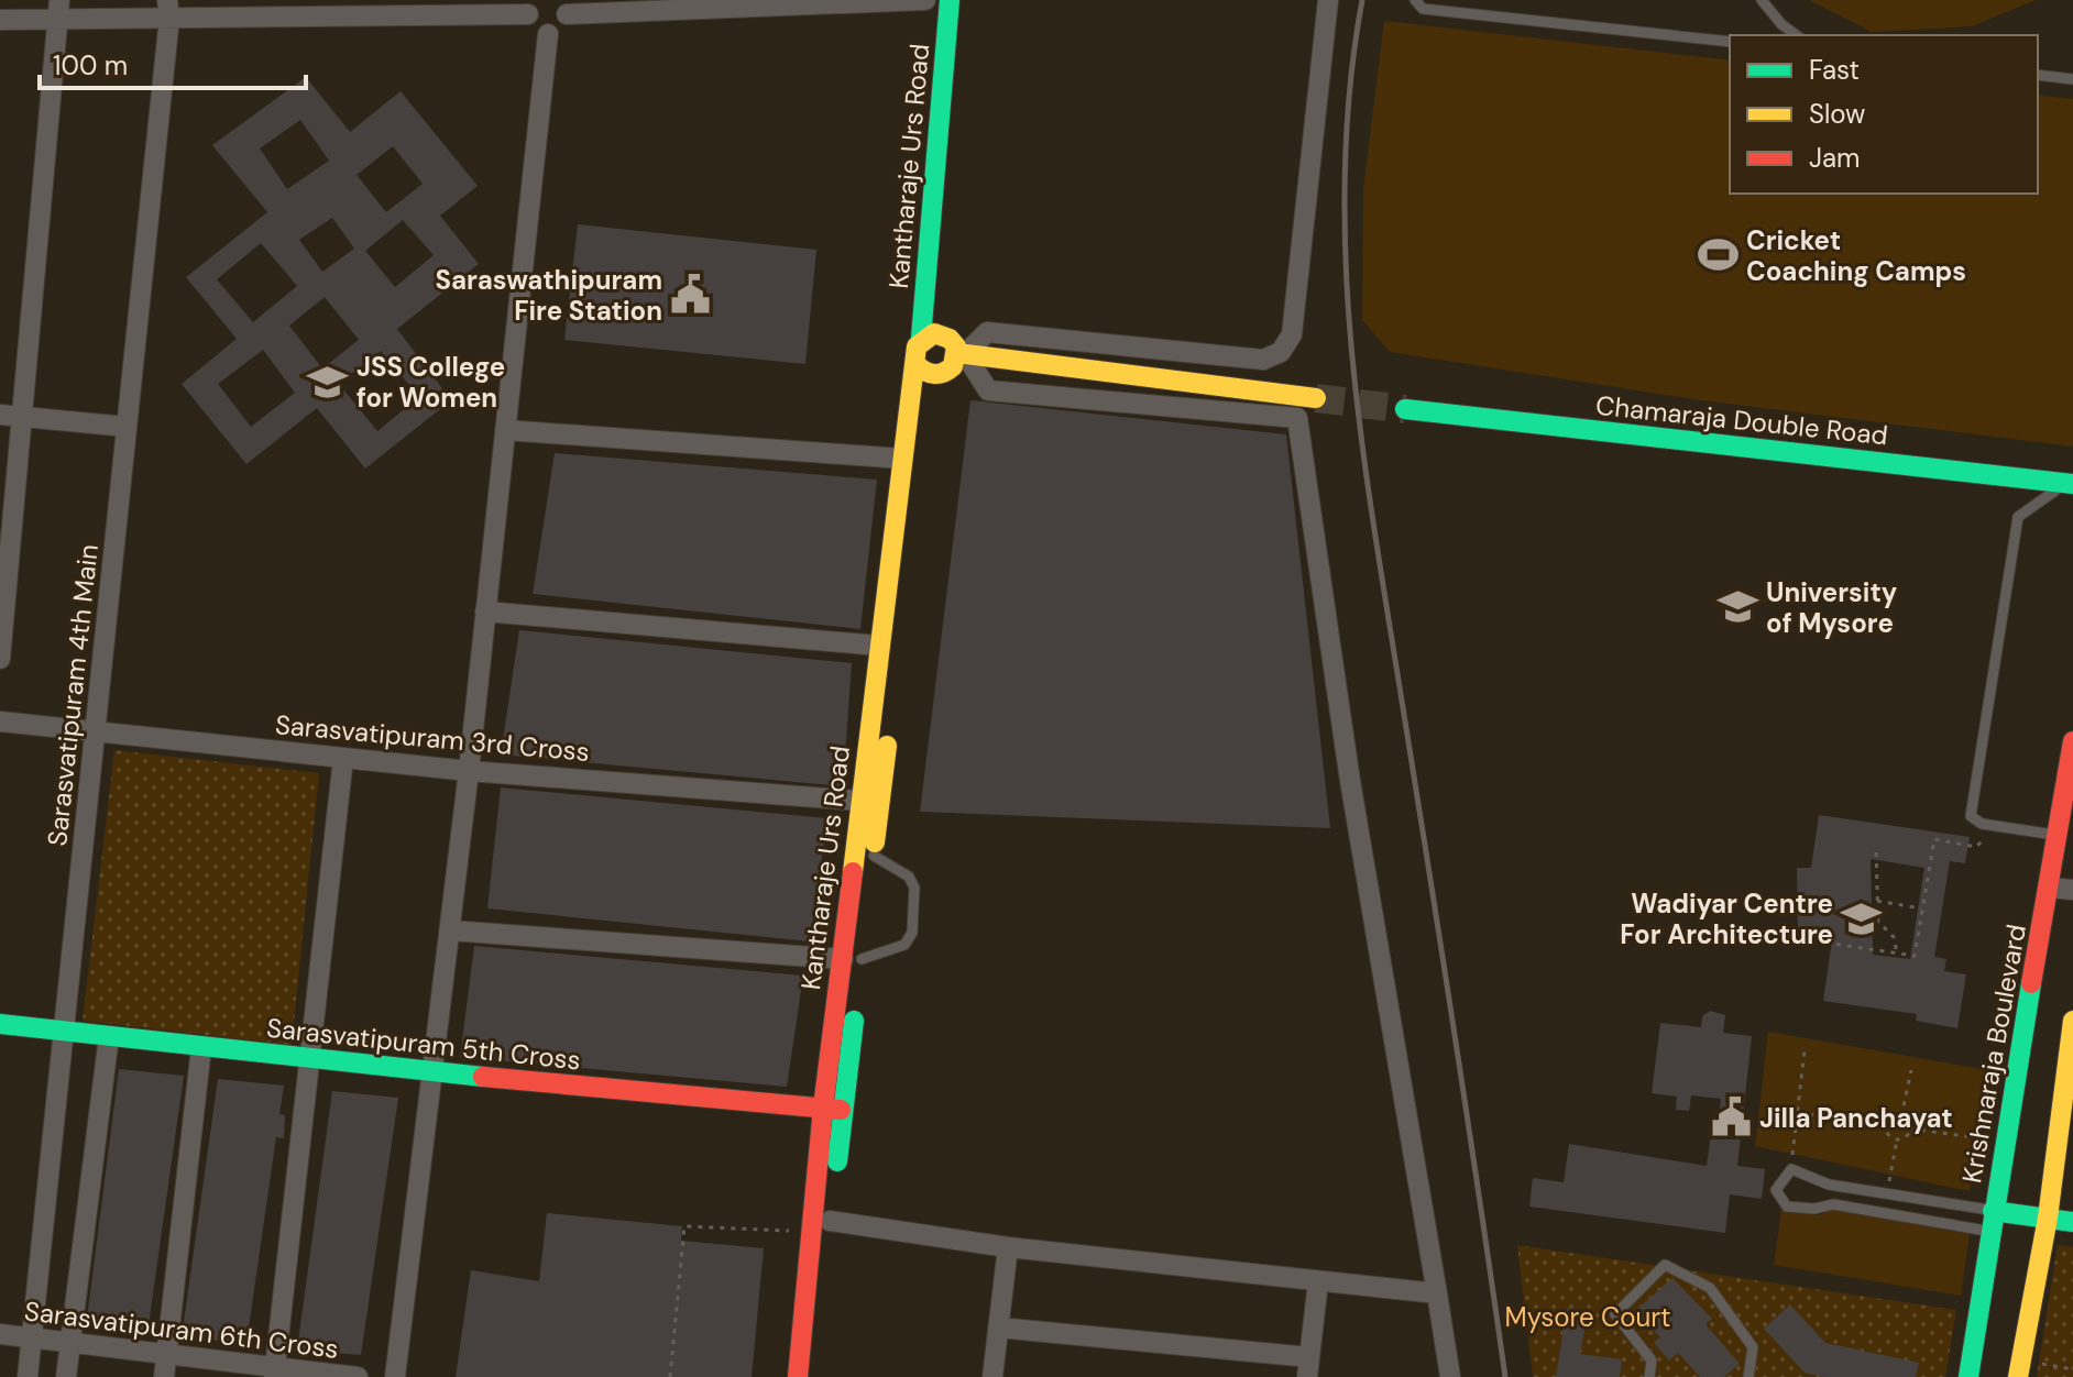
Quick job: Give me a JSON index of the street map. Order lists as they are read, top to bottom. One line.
{"streets":{"street":["Kantharaje Urs Road","Chamaraja Double Road","Sarasvatipuram 4th Main","Sarasvatipuram 3rd Cross","Sarasvatipuram 5th Cross","Krishnaraja Boulevard","Sarasvatipuram 6th Cross"]},"crossings":[["Kantharaje Urs Road","Sarasvatipuram 3rd Cross"],["Kantharaje Urs Road","Sarasvatipuram 5th Cross"],["Sarasvatipuram 4th Main","Sarasvatipuram 3rd Cross"],["Sarasvatipuram 4th Main","Sarasvatipuram 5th Cross"],["Sarasvatipuram 4th Main","Sarasvatipuram 6th Cross"]],"parks":["Mysore Court"],"places":{"sports":["Cricket Coaching Camps"],"public building":["Saraswathipuram Fire Station","Jilla Panchayat"],"school or university":["JSS College for Women","University of Mysore","Wadiyar Centre For Architecture"]},"legend":["Fast","Slow","Jam"],"scale_bar":"100 m"}
